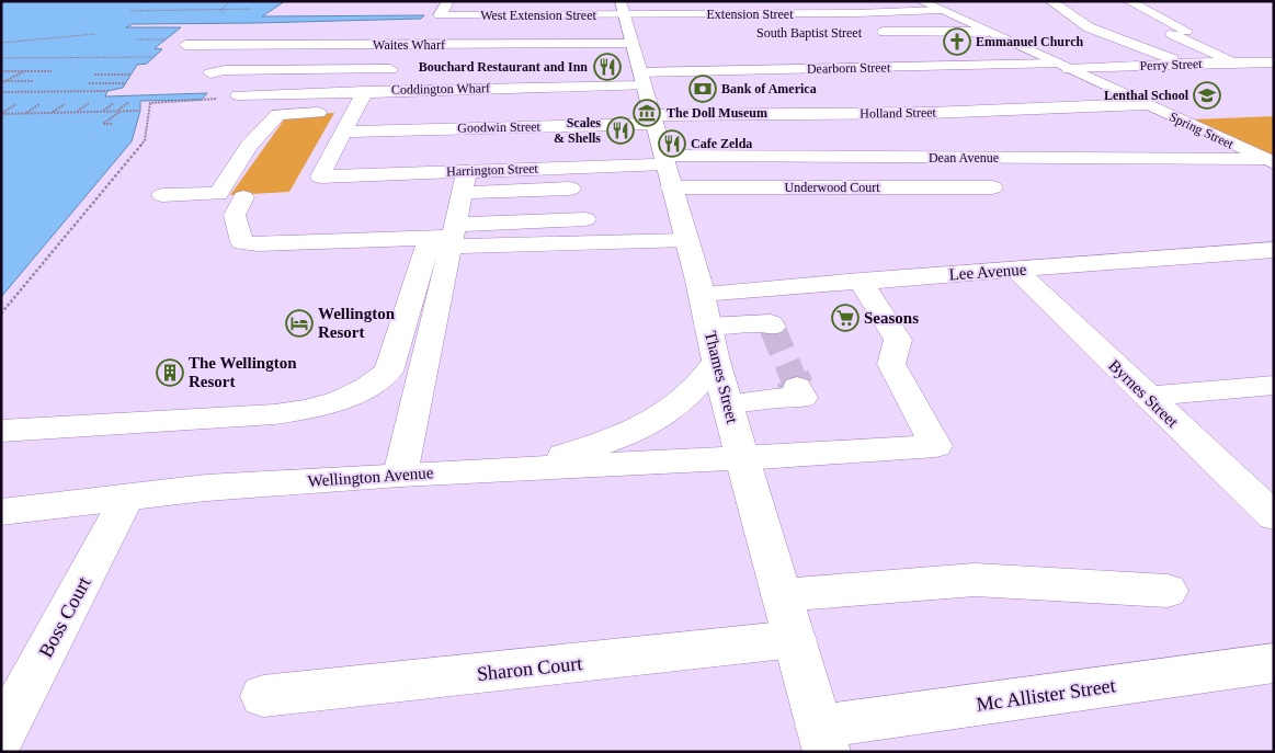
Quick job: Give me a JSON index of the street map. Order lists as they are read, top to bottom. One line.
{"streets":{"street":["Extension Street","West Extension Street","South Baptist Street","Waites Wharf","Perry Street","Dearborn Street","Coddington Wharf","Holland Street","Goodwin Street","Spring Street","Dean Avenue","Harrington Street","Underwood Court","Lee Avenue","Thames Street","Byrnes Street","Wellington Avenue","Boss Court","Sharon Court","Mc Allister Street"]},"crossings":[["Extension Street","West Extension Street"],["Extension Street","Waites Wharf"],["Extension Street","Spring Street"],["Extension Street","Thames Street"],["West Extension Street","Waites Wharf"],["West Extension Street","Thames Street"],["South Baptist Street","Spring Street"],["Waites Wharf","Thames Street"],["Perry Street","Dearborn Street"],["Perry Street","Spring Street"],["Dearborn Street","Coddington Wharf"],["Dearborn Street","Spring Street"],["Dearborn Street","Thames Street"],["Coddington Wharf","Thames Street"],["Holland Street","Goodwin Street"],["Holland Street","Spring Street"],["Holland Street","Thames Street"],["Goodwin Street","Harrington Street"],["Goodwin Street","Thames Street"],["Spring Street","Dean Avenue"],["Dean Avenue","Harrington Street"],["Dean Avenue","Thames Street"],["Harrington Street","Thames Street"],["Underwood Court","Thames Street"],["Lee Avenue","Thames Street"],["Lee Avenue","Byrnes Street"],["Lee Avenue","Wellington Avenue"],["Thames Street","Wellington Avenue"],["Thames Street","Sharon Court"],["Thames Street","Mc Allister Street"],["Wellington Avenue","Boss Court"]],"places":{"church":["Emmanuel Church"],"restaurant":["Bouchard Restaurant and Inn","Scales & Shells","Cafe Zelda"],"bank":["Bank of America"],"school or university":["Lenthal School"],"museum":["The Doll Museum"],"supermarket":["Seasons"],"hotel":["Wellington Resort"],"building":["The Wellington Resort"]}}
